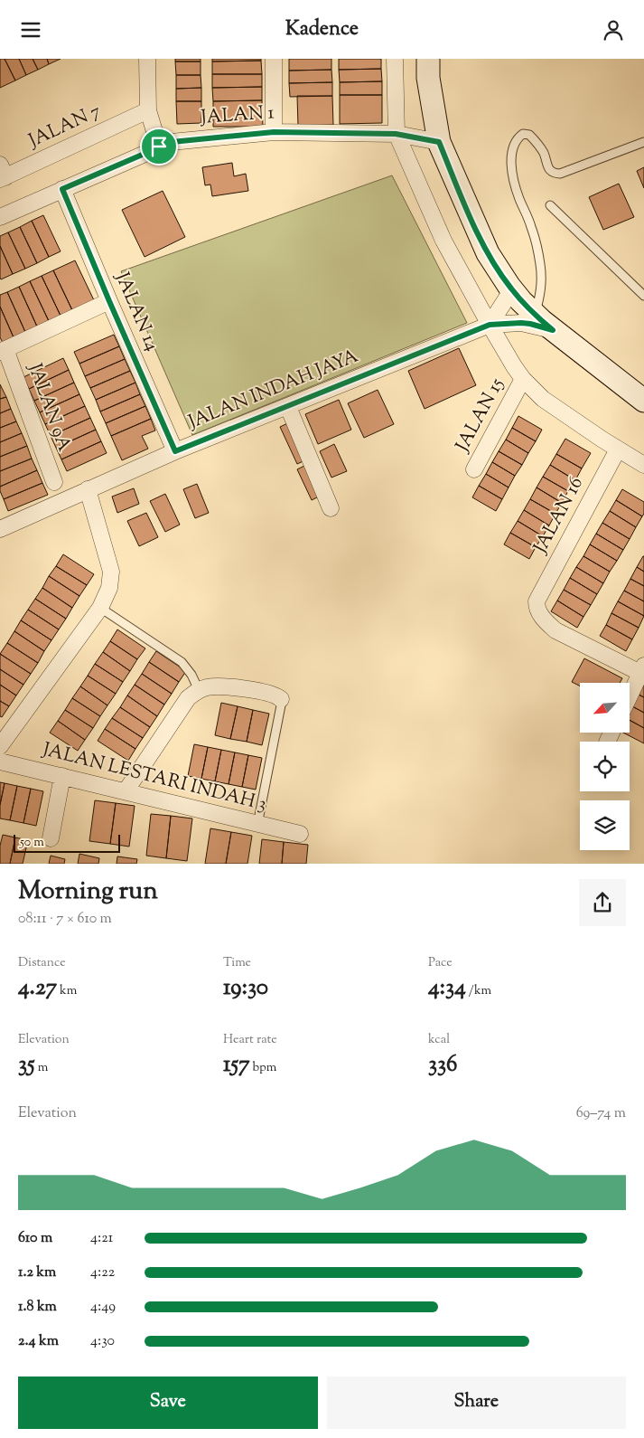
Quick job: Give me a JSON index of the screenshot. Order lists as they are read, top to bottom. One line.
{"streets":{"street":["JALAN 1","JALAN 7","JALAN 14","JALAN INDAH JAYA","JALAN 9A","JALAN 15","JALAN 16","JALAN LESTARI INDAH 3"]},"crossings":[["JALAN 1","JALAN 14"],["JALAN 14","JALAN INDAH JAYA"]],"scale_bar":"50 m","north":"bottom left","page":{"header":"Kadence","scale":"50 m","heading":["Morning run","08:11 · 7 × 610 m"],"stats":[["Distance","4.27 km"],["Time","19:30"],["Pace","4:34 /km"],["Elevation","35 m"],["Heart rate","157 bpm"],["kcal","336"]],"chart":["Elevation","69–74 m"],"list":[{"name":"610 m","note":"4:21"},{"name":"1.2 km","note":"4:22"},{"name":"1.8 km","note":"4:49"},{"name":"2.4 km","note":"4:30"}],"buttons":["Save","Share"]}}
